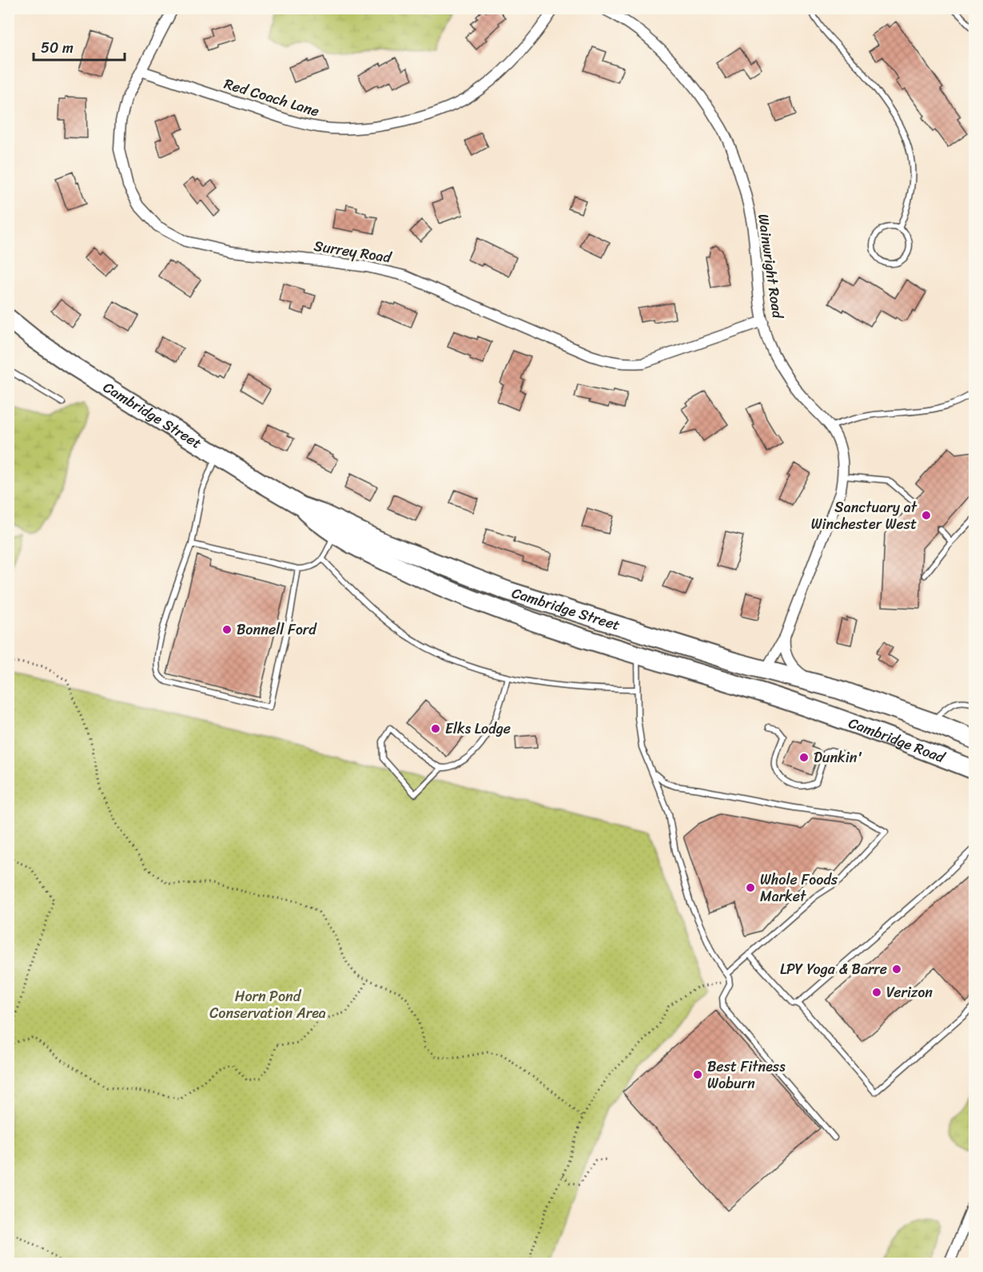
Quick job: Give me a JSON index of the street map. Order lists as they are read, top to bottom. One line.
{"streets":{"highway":["Cambridge Street","Cambridge Road"],"street":["Red Coach Lane","Surrey Road","Wainwright Road"]},"crossings":[["Red Coach Lane","Surrey Road"],["Surrey Road","Wainwright Road"],["Wainwright Road","Cambridge Street"],["Cambridge Street","Cambridge Road"]],"parks":["Horn Pond Conservation Area"],"places":["Sanctuary at Winchester West","Bonnell Ford","Elks Lodge","Dunkin'","Whole Foods Market","LPY Yoga & Barre","Verizon","Best Fitness Woburn"],"scale_bar":"50 m"}
